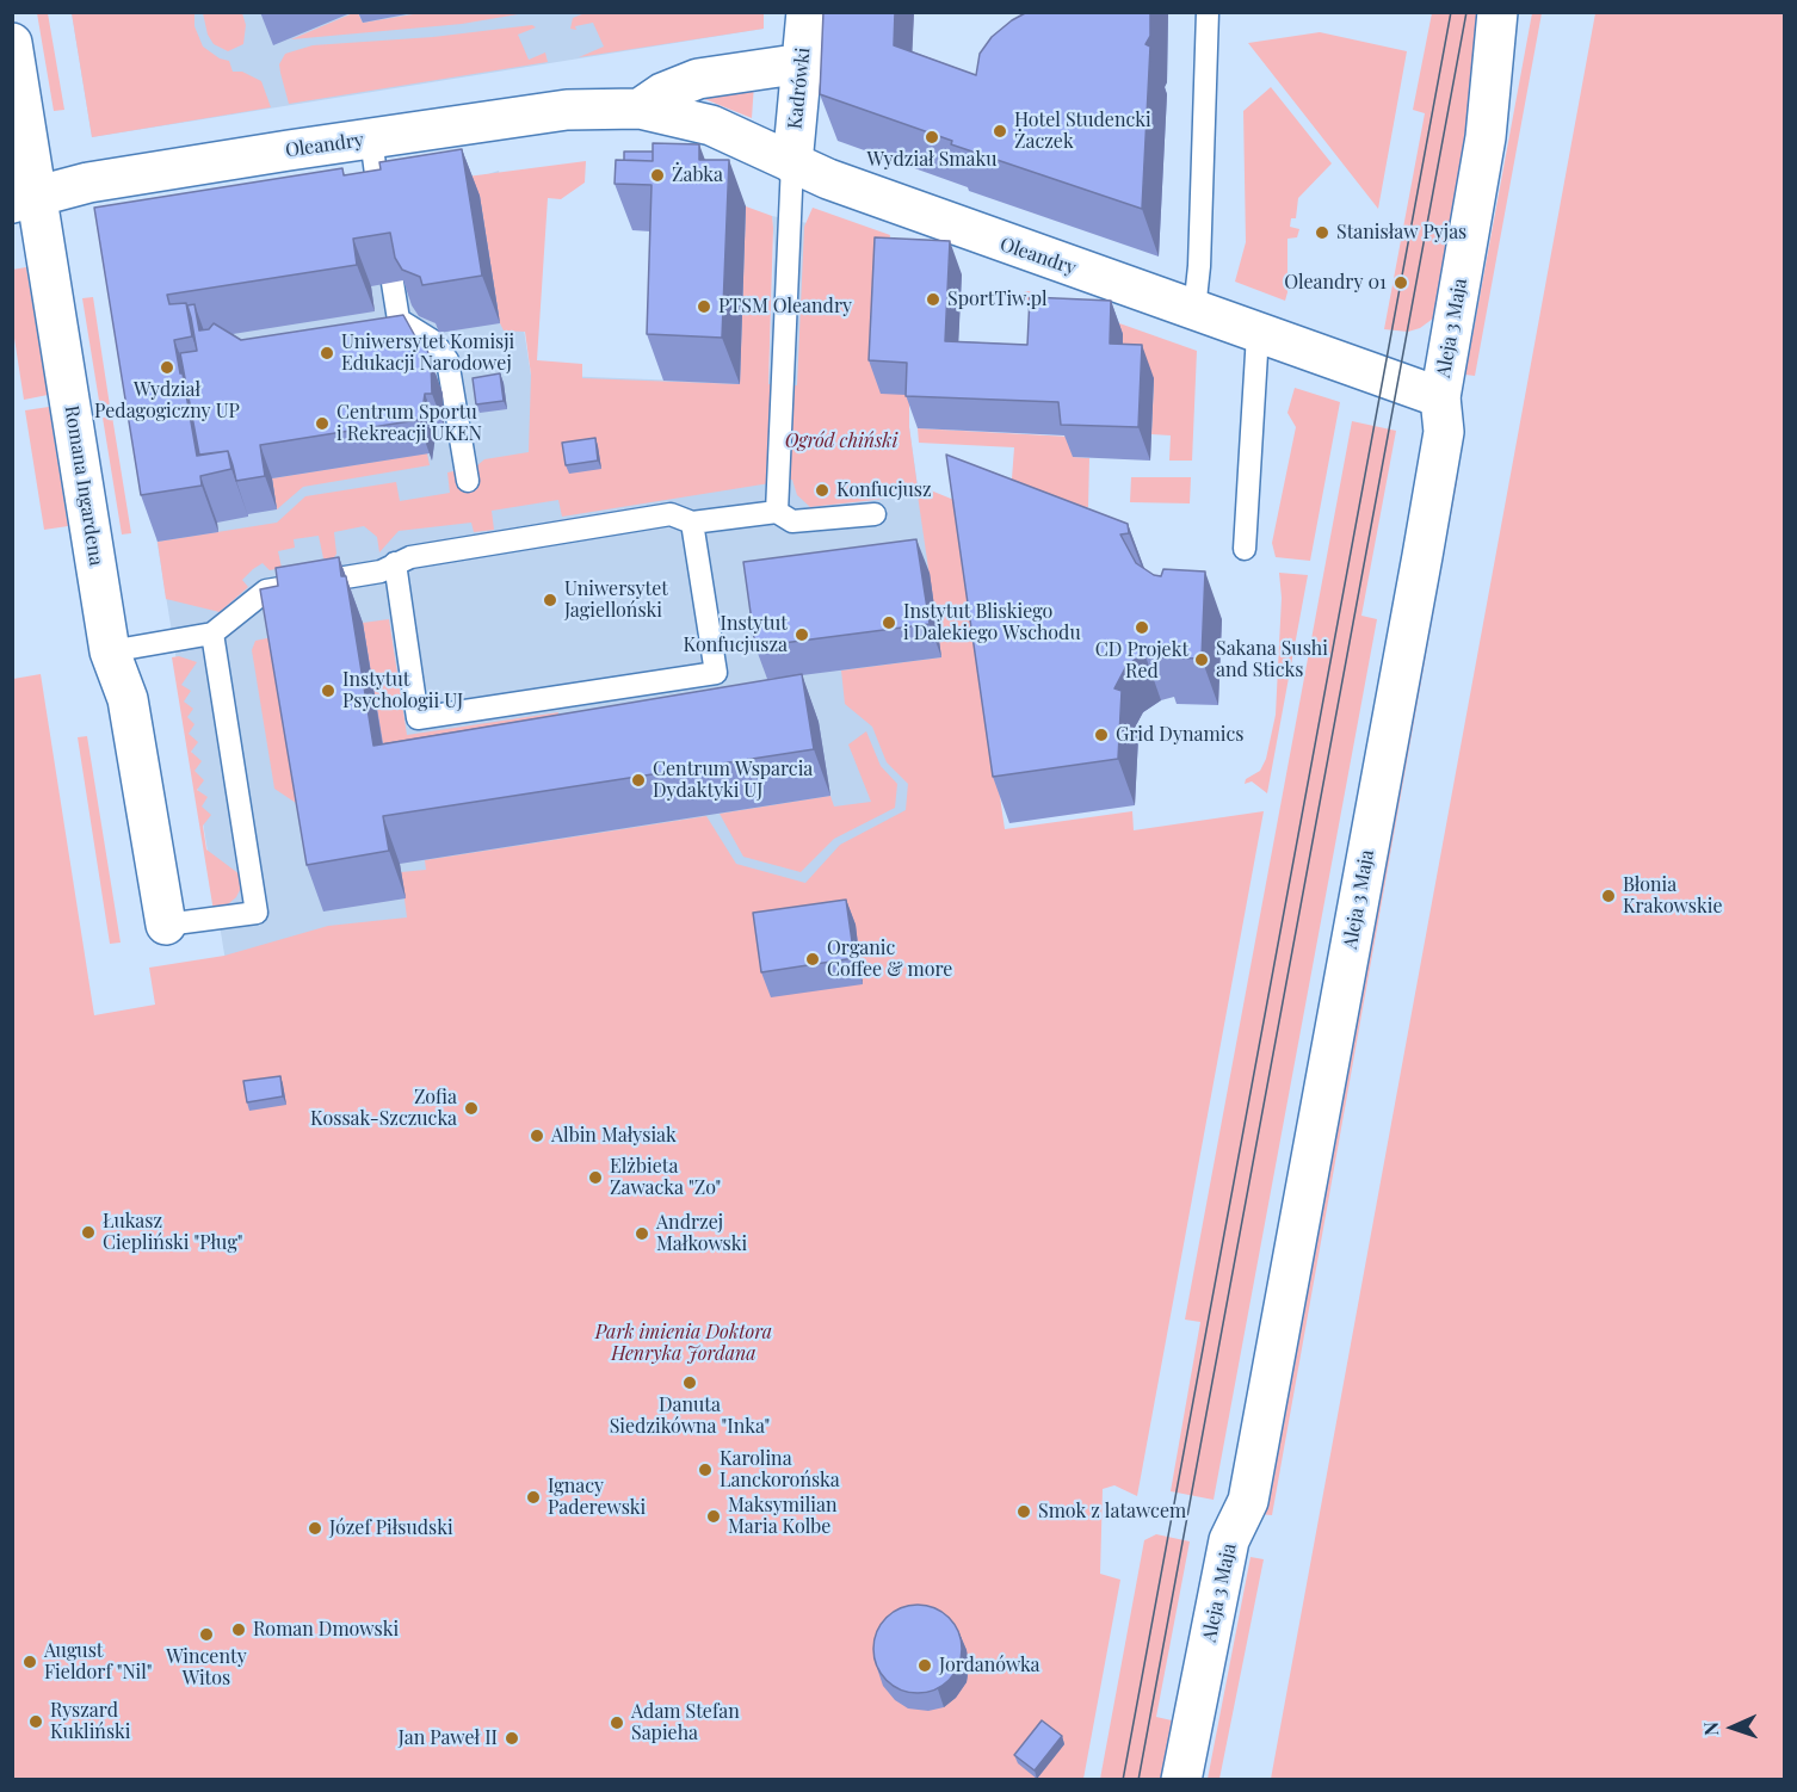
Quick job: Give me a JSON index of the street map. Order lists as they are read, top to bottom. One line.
{"streets":{"street":["Kadrówki","Oleandry","Aleja 3 Maja","Romana Ingardena"]},"crossings":[["Kadrówki","Oleandry"],["Oleandry","Aleja 3 Maja"],["Oleandry","Romana Ingardena"]],"parks":["Ogród chiński","Park imienia Doktora Henryka Jordana"],"places":["Hotel Studencki Żaczek","Wydział Smaku","Żabka","Stanisław Pyjas","Oleandry 01","SportTiw.pl","PTSM Oleandry","Uniwersytet Komisji Edukacji Narodowej","Wydział Pedagogiczny UP","Centrum Sportu i Rekreacji UKEN","Konfucjusz","Uniwersytet Jagielloński","Instytut Bliskiego i Dalekiego Wschodu","CD Projekt Red","Instytut Konfucjusza","Sakana Sushi and Sticks","Instytut Psychologii UJ","Grid Dynamics","Centrum Wsparcia Dydaktyki UJ","Błonia Krakowskie","Organic Coffee & more","Zofia Kossak-Szczucka","Albin Małysiak","Elżbieta Zawacka \"Zo\"","Łukasz Ciepliński \"Pług\"","Andrzej Małkowski","Danuta Siedzikówna \"Inka\"","Karolina Lanckorońska","Ignacy Paderewski","Smok z latawcem","Maksymilian Maria Kolbe","Józef Piłsudski","Roman Dmowski","Wincenty Witos","August Fieldorf \"Nil\"","Jordanówka","Ryszard Kukliński","Adam Stefan Sapieha","Jan Paweł II"],"north":"left"}
